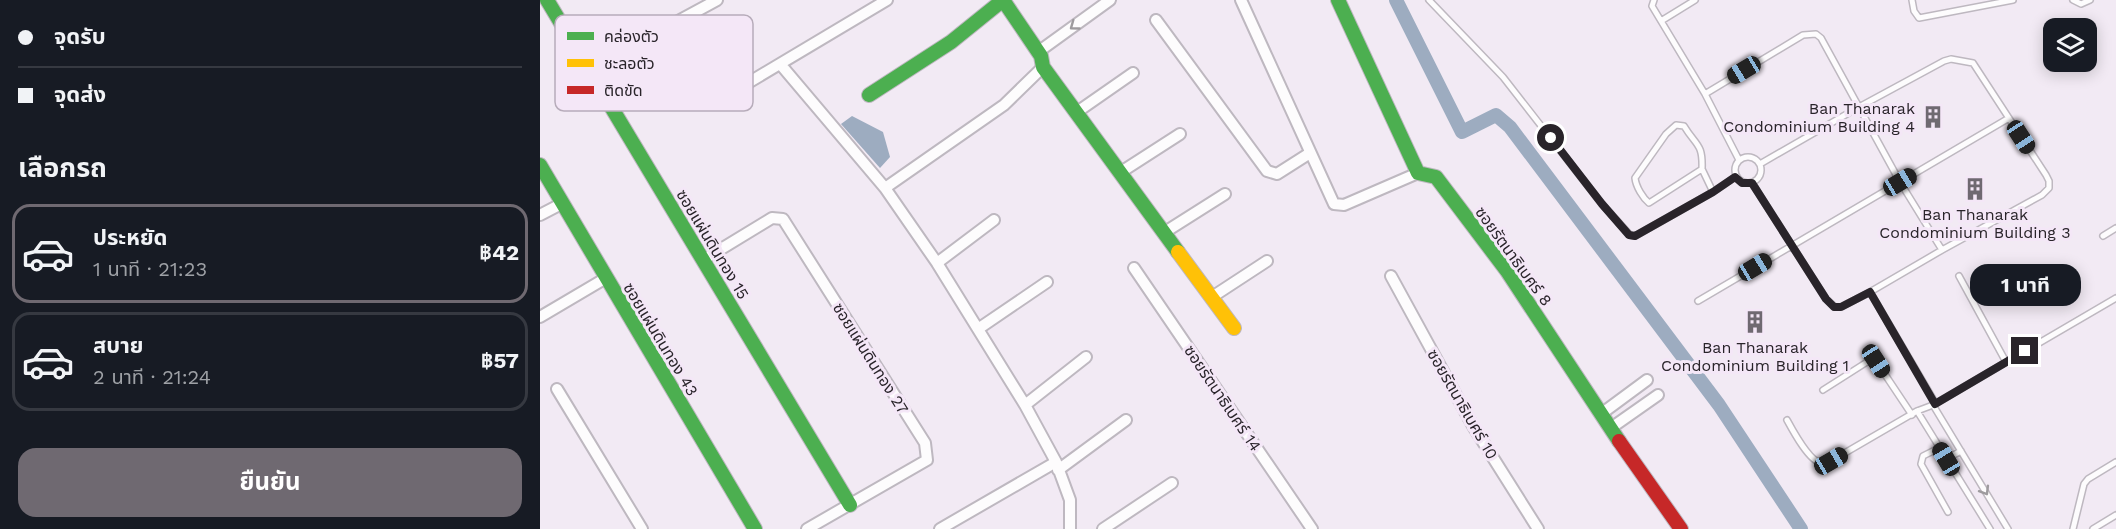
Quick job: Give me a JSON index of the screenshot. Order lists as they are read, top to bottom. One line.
{"streets":{"street":["ซอยแผ่นดินทอง 15","ซอยรัตนาธิเบศร์ 8","ซอยแผ่นดินทอง 43","ซอยแผ่นดินทอง 27","ซอยรัตนาธิเบศร์ 14","ซอยรัตนาธิเบศร์ 10"]},"crossings":[["ซอยแผ่นดินทอง 15","ซอยแผ่นดินทอง 27"]],"places":{"building":["Ban Thanarak Condominium Building 4","Ban Thanarak Condominium Building 3","Ban Thanarak Condominium Building 1"]},"legend":["คล่องตัว","ชะลอตัว","ติดขัด"],"page":{"banner":["จุดรับ","จุดส่ง"],"heading":"เลือกรถ","list":[{"name":"ประหยัด","note":"1 นาที · 21:23","value":"฿42"},{"name":"สบาย","note":"2 นาที · 21:24","value":"฿57"}],"bubble":"1 นาที","buttons":"ยืนยัน"}}
